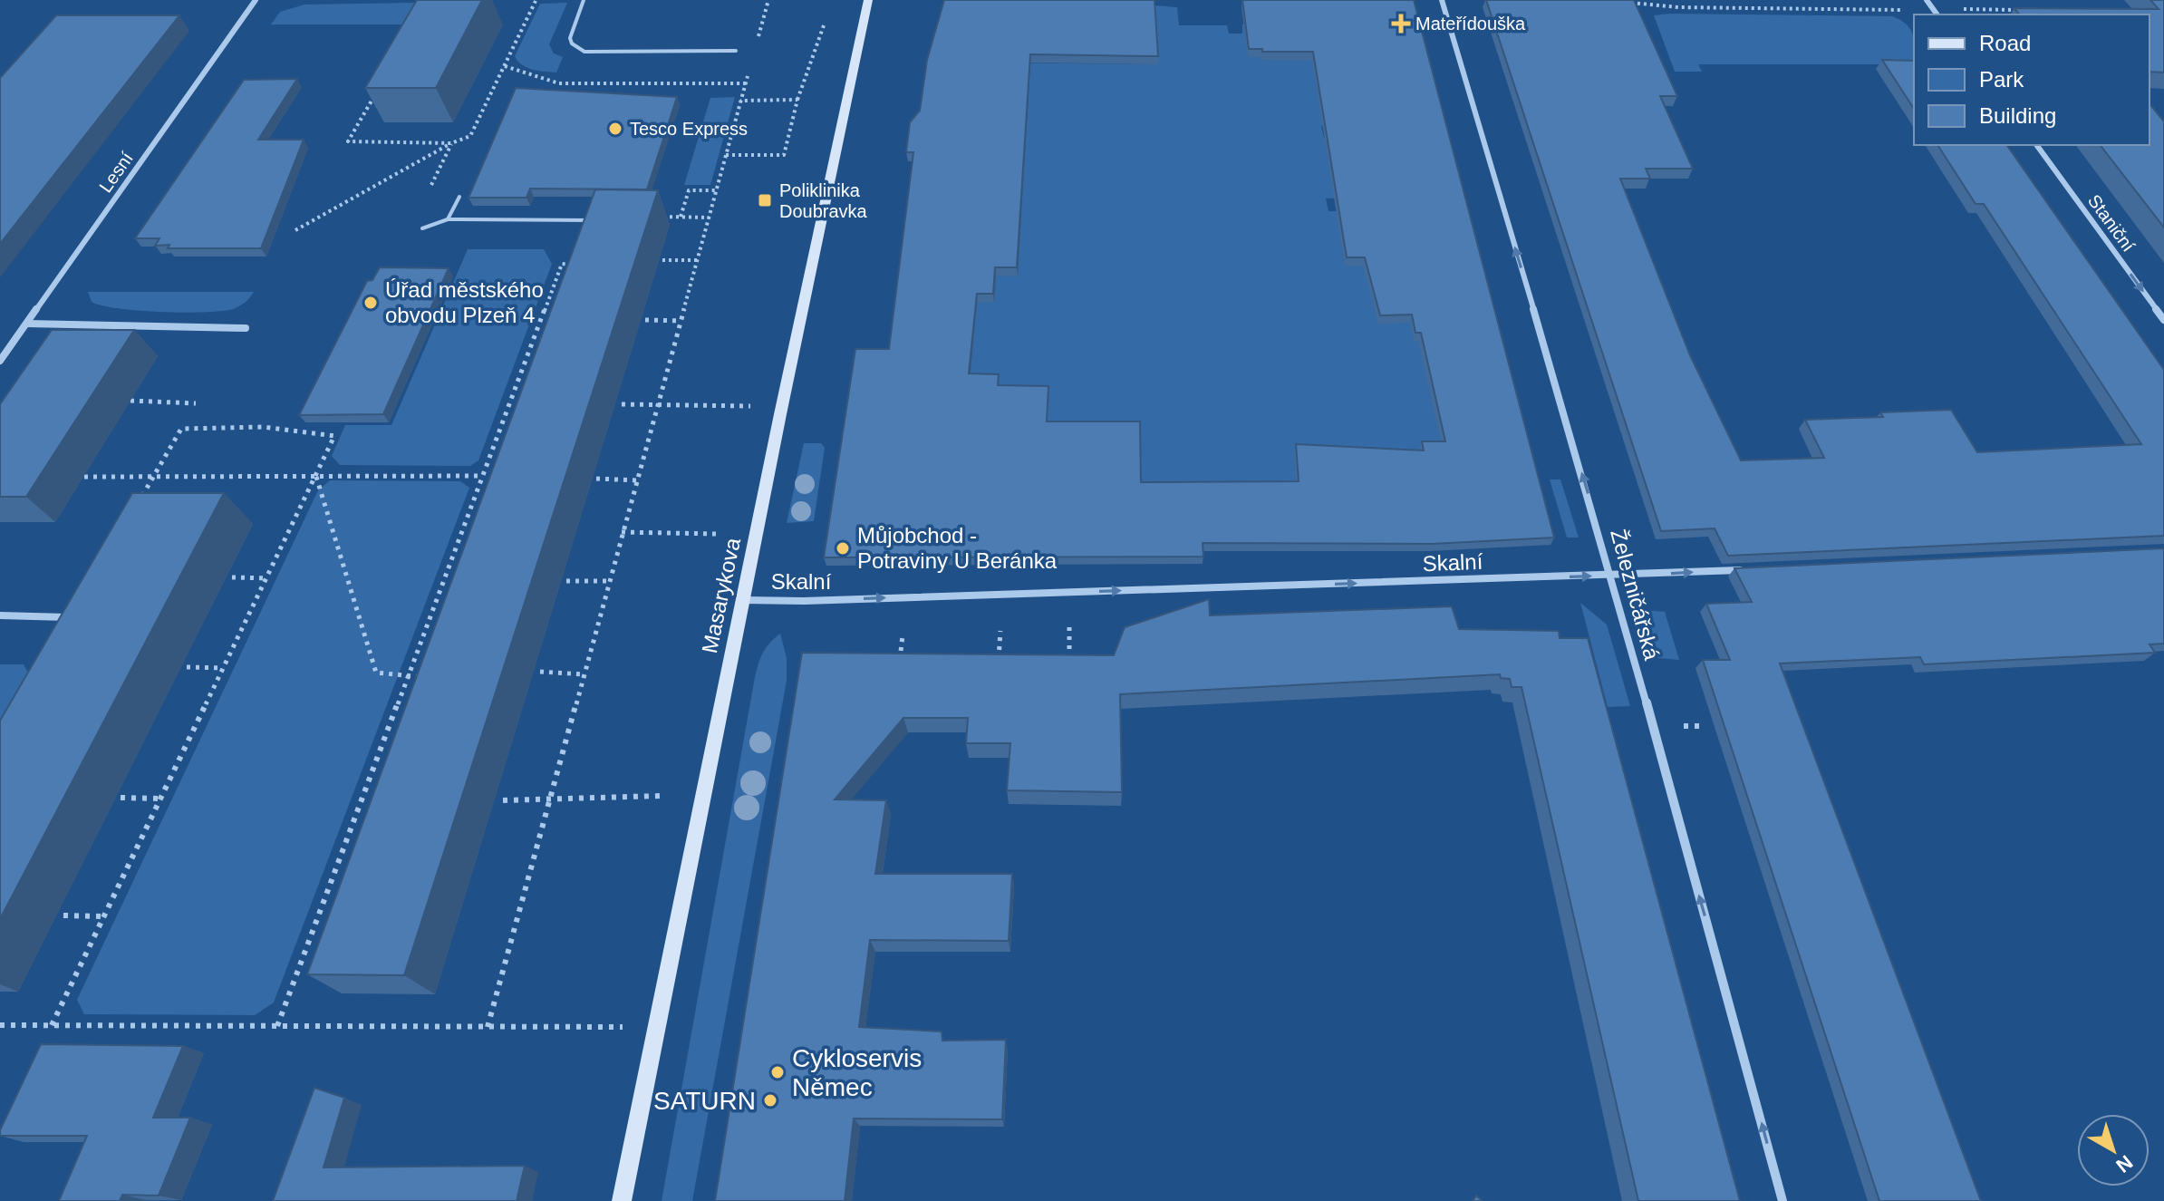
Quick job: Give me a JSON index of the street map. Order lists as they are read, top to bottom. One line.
{"streets":{"main road":["Masarykova"],"street":["Lesní","Staniční","Skalní","Železničářská"]},"crossings":[["Skalní","Železničářská"],["Skalní","Masarykova"]],"one_way":["Staniční","Skalní","Železničářská"],"places":{"health":["Mateřídouška"],"other":["Tesco Express","Úřad městského obvodu Plzeň 4","Můjobchod - Potraviny U Beránka","Cykloservis Němec","SATURN"],"transit":["Poliklinika Doubravka"]},"legend":["Road","Park","Building"],"north":"bottom right"}
